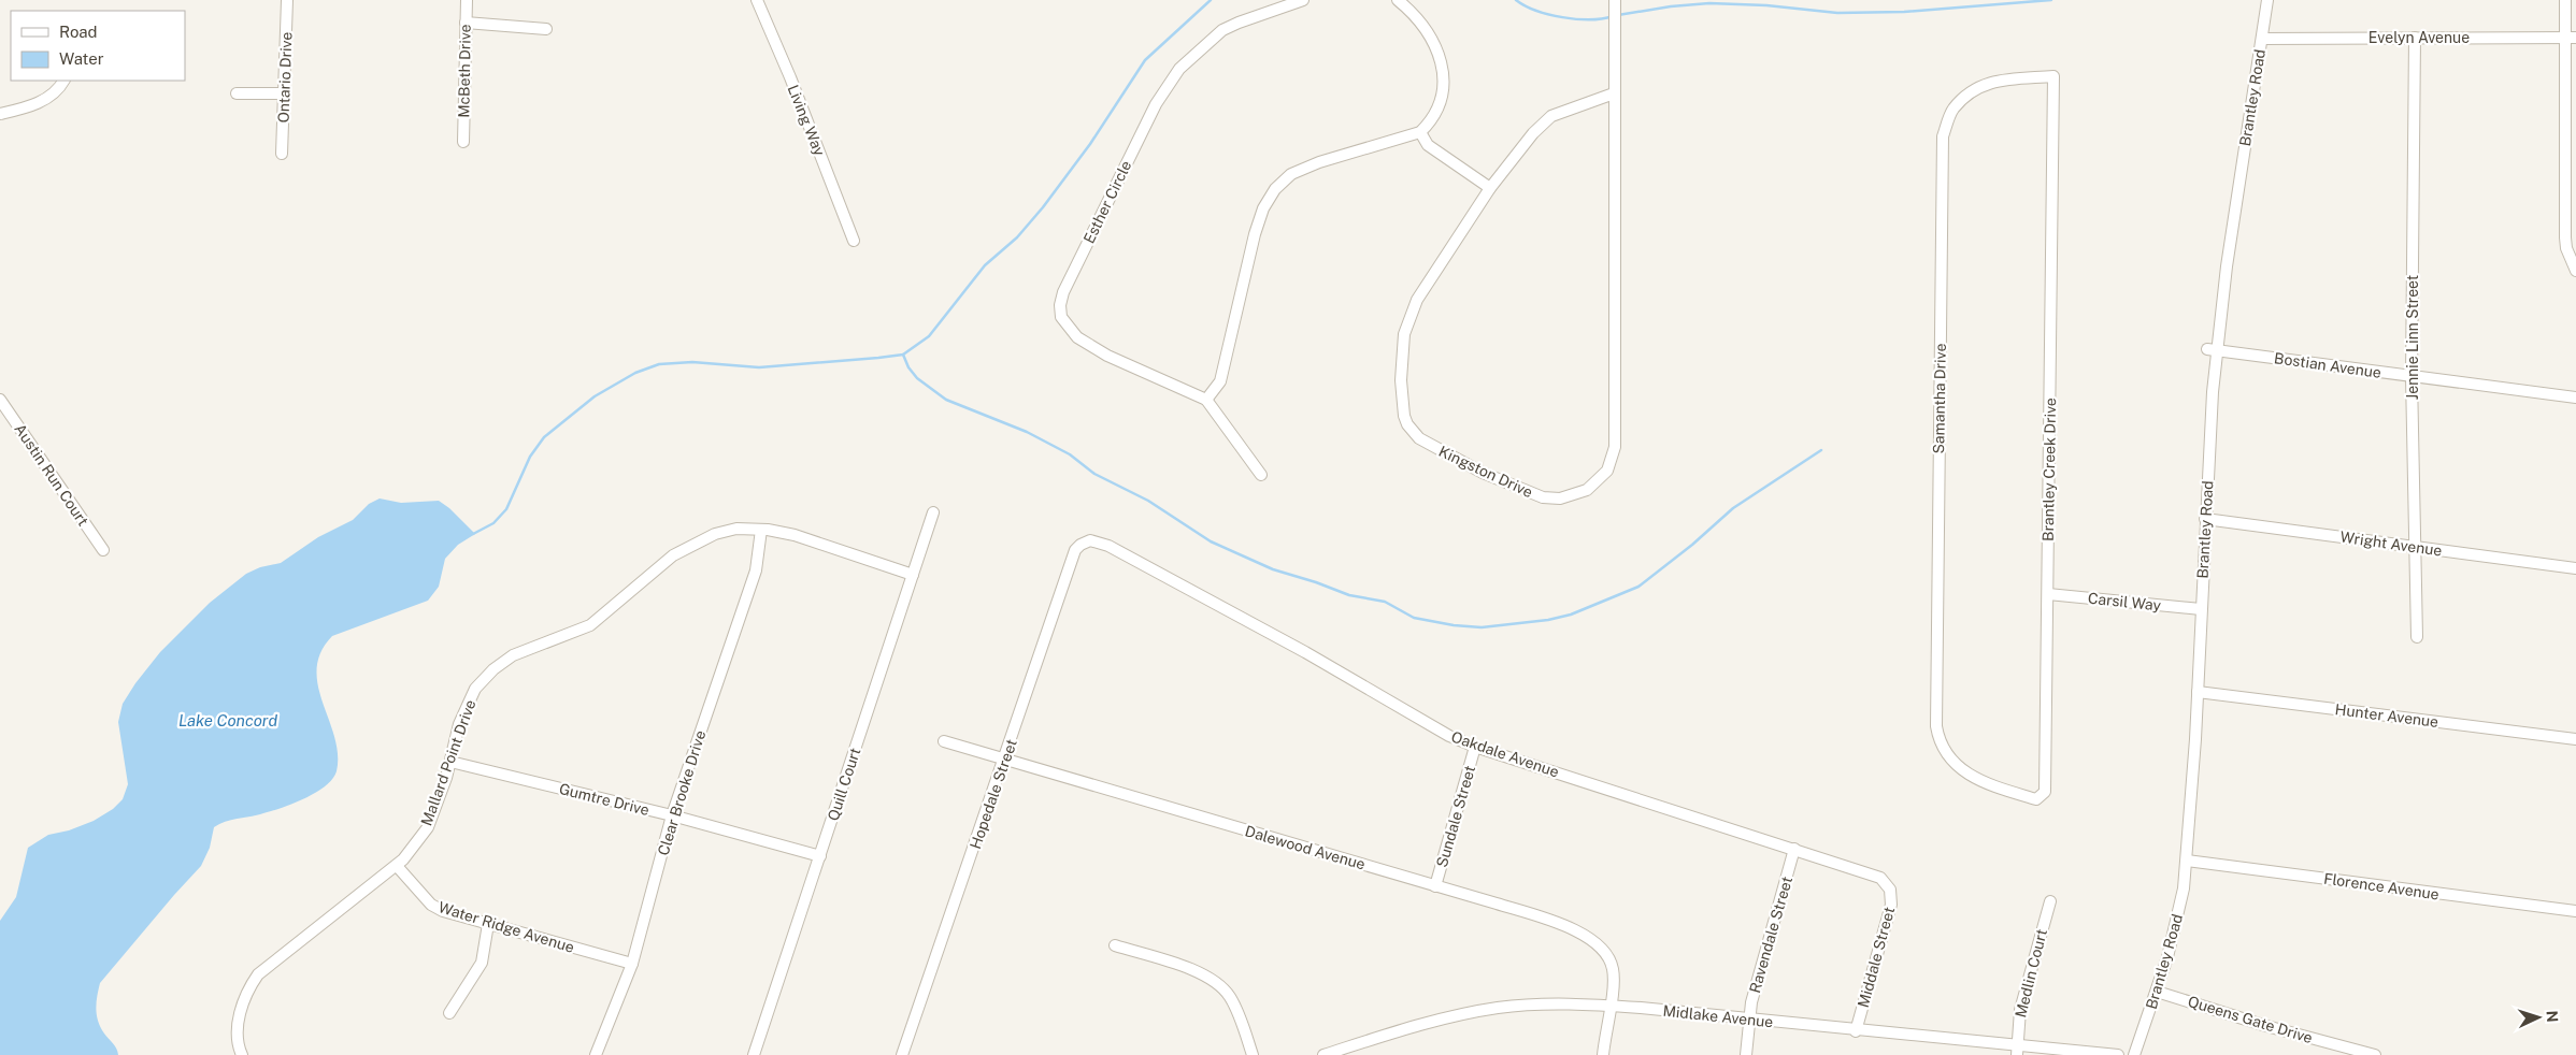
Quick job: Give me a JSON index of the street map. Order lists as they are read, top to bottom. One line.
{"streets":{"street":["Evelyn Avenue","McBeth Drive","Ontario Drive","Brantley Road","Living Way","Esther Circle","Jennie Linn Street","Bostian Avenue","Samantha Drive","Brantley Creek Drive","Kingston Drive","Austin Run Court","Wright Avenue","Carsil Way","Hunter Avenue","Oakdale Avenue","Mallard Point Drive","Quill Court","Clear Brooke Drive","Hopedale Street","Gumtre Drive","Sundale Street","Dalewood Avenue","Florence Avenue","Water Ridge Avenue","Ravendale Street","Middale Street","Medlin Court","Midlake Avenue","Queens Gate Drive"]},"crossings":[["Evelyn Avenue","Brantley Road"],["Evelyn Avenue","Jennie Linn Street"],["Brantley Road","Bostian Avenue"],["Brantley Road","Wright Avenue"],["Brantley Road","Carsil Way"],["Brantley Road","Hunter Avenue"],["Brantley Road","Florence Avenue"],["Brantley Road","Queens Gate Drive"],["Jennie Linn Street","Bostian Avenue"],["Jennie Linn Street","Wright Avenue"],["Samantha Drive","Brantley Creek Drive"],["Brantley Creek Drive","Carsil Way"],["Oakdale Avenue","Hopedale Street"],["Oakdale Avenue","Sundale Street"],["Oakdale Avenue","Ravendale Street"],["Oakdale Avenue","Middale Street"],["Mallard Point Drive","Quill Court"],["Mallard Point Drive","Clear Brooke Drive"],["Mallard Point Drive","Gumtre Drive"],["Mallard Point Drive","Water Ridge Avenue"],["Quill Court","Gumtre Drive"],["Clear Brooke Drive","Gumtre Drive"],["Clear Brooke Drive","Water Ridge Avenue"],["Hopedale Street","Dalewood Avenue"],["Sundale Street","Dalewood Avenue"],["Dalewood Avenue","Midlake Avenue"],["Ravendale Street","Midlake Avenue"],["Middale Street","Midlake Avenue"],["Medlin Court","Midlake Avenue"]],"water":["Lake Concord"],"legend":["Road","Water"],"north":"right"}
